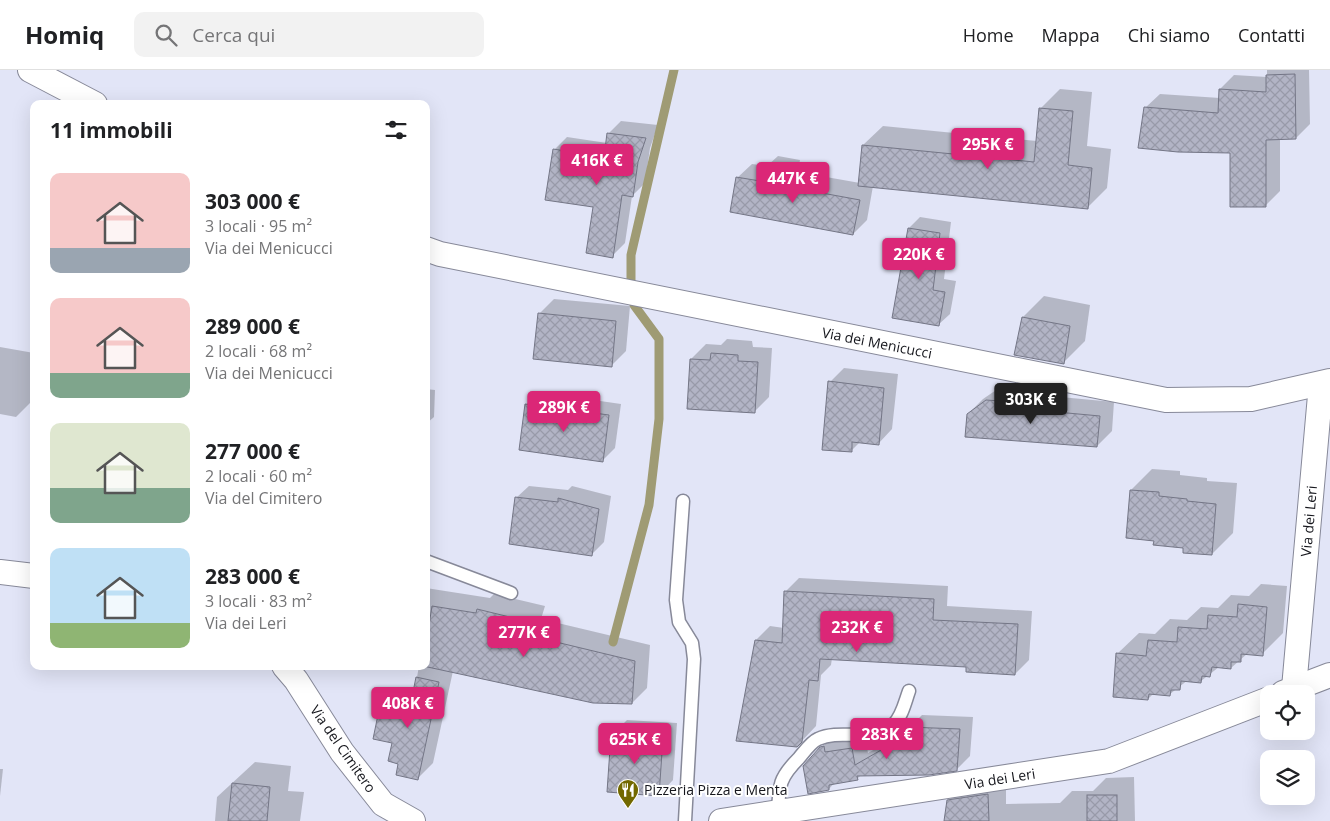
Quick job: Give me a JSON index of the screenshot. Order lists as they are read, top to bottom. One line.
{"streets":{"street":["Via dei Menicucci","Via dei Leri","Via del Cimitero"]},"crossings":[["Via dei Menicucci","Via dei Leri"]],"places":{"restaurant":["Pizzeria Pizza e Menta"]},"page":{"header":"Homiq","search":"Cerca qui","nav":["Home","Mappa","Chi siamo","Contatti"],"heading":"11 immobili","price":["295K €","416K €","447K €","220K €","303K €","289K €","232K €","277K €","408K €","283K €","625K €"],"list":[{"name":"303 000 €","note":"3 locali · 95 m² · Via dei Menicucci"},{"name":"289 000 €","note":"2 locali · 68 m² · Via dei Menicucci"},{"name":"277 000 €","note":"2 locali · 60 m² · Via del Cimitero"},{"name":"283 000 €","note":"3 locali · 83 m² · Via dei Leri"}]}}
